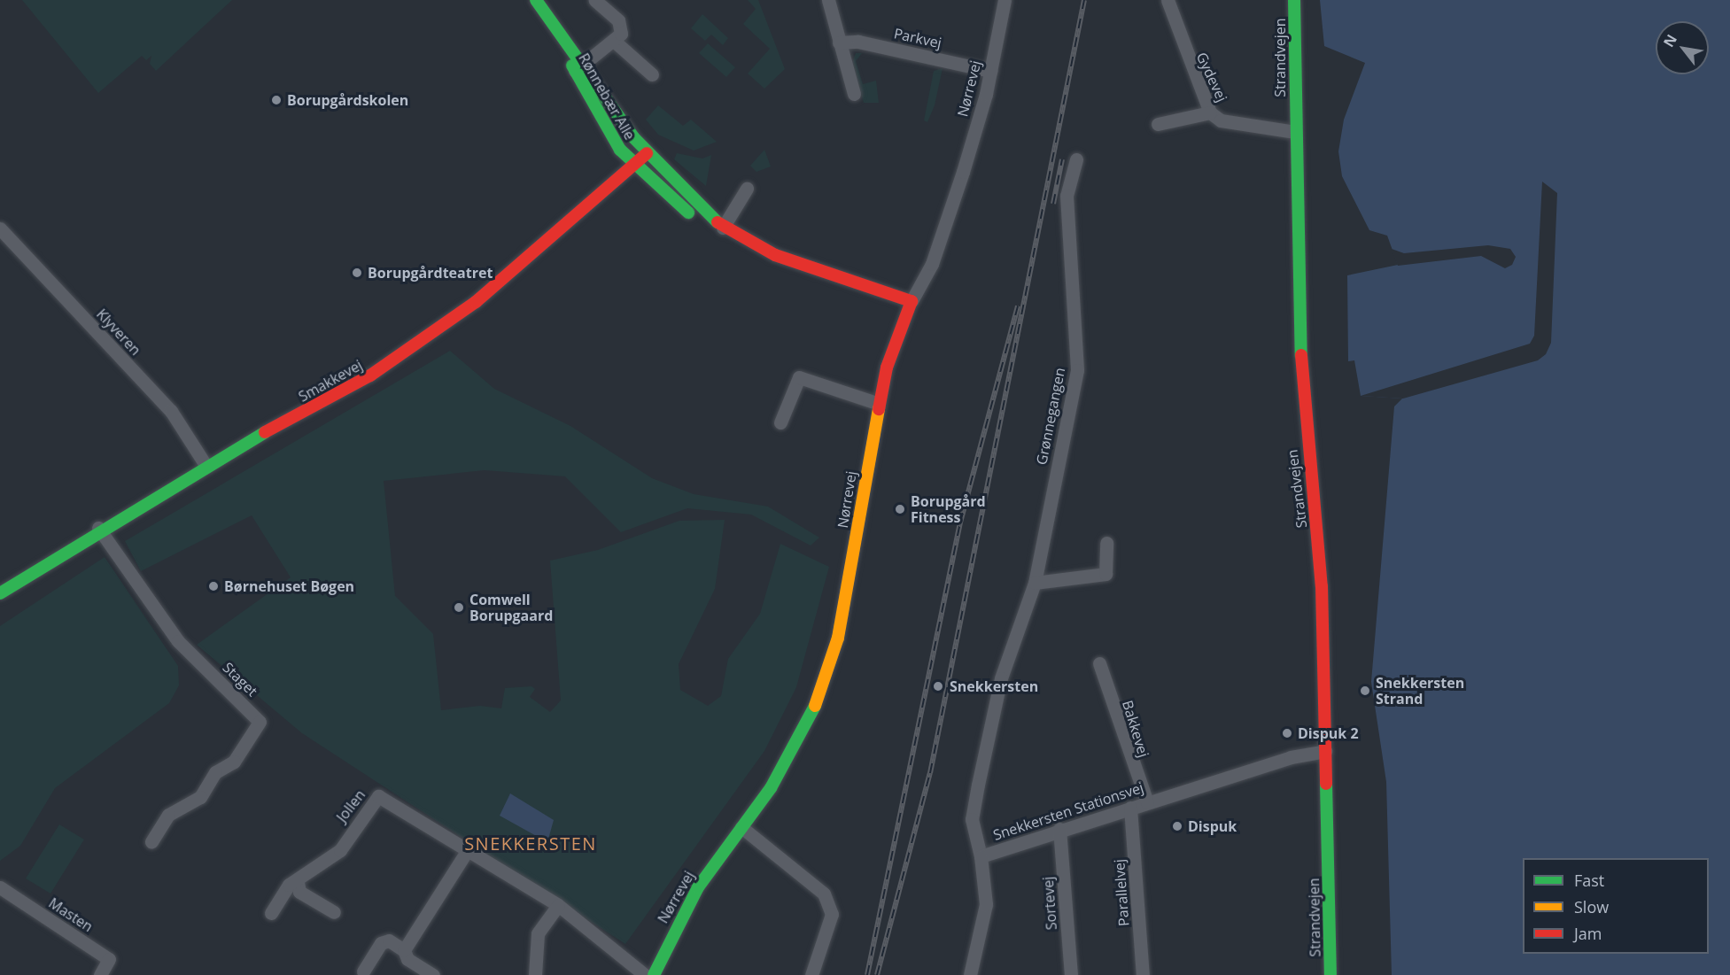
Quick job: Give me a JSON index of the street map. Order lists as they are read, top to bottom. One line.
{"streets":{"main road":["Strandvejen","Nørrevej","Rønnebær Alle","Smakkevej"],"street":["Parkvej","Gydevej","Klyveren","Grønnegangen","Staget","Bakkevej","Jollen","Snekkersten Stationsvej","Parallelvej","Sortevej","Masten"]},"crossings":[["Parkvej","Nørrevej"],["Strandvejen","Gydevej"],["Strandvejen","Snekkersten Stationsvej"],["Nørrevej","Rønnebær Alle"],["Rønnebær Alle","Smakkevej"],["Klyveren","Smakkevej"],["Smakkevej","Staget"],["Grønnegangen","Snekkersten Stationsvej"],["Bakkevej","Snekkersten Stationsvej"],["Snekkersten Stationsvej","Parallelvej"],["Snekkersten Stationsvej","Sortevej"]],"districts":["SNEKKERSTEN"],"places":["Borupgårdskolen","Borupgårdteatret","Borupgård Fitness","Børnehuset Bøgen","Comwell Borupgaard","Snekkersten","Snekkersten Strand","Dispuk 2","Dispuk"],"legend":["Fast","Slow","Jam"],"north":"top left"}
